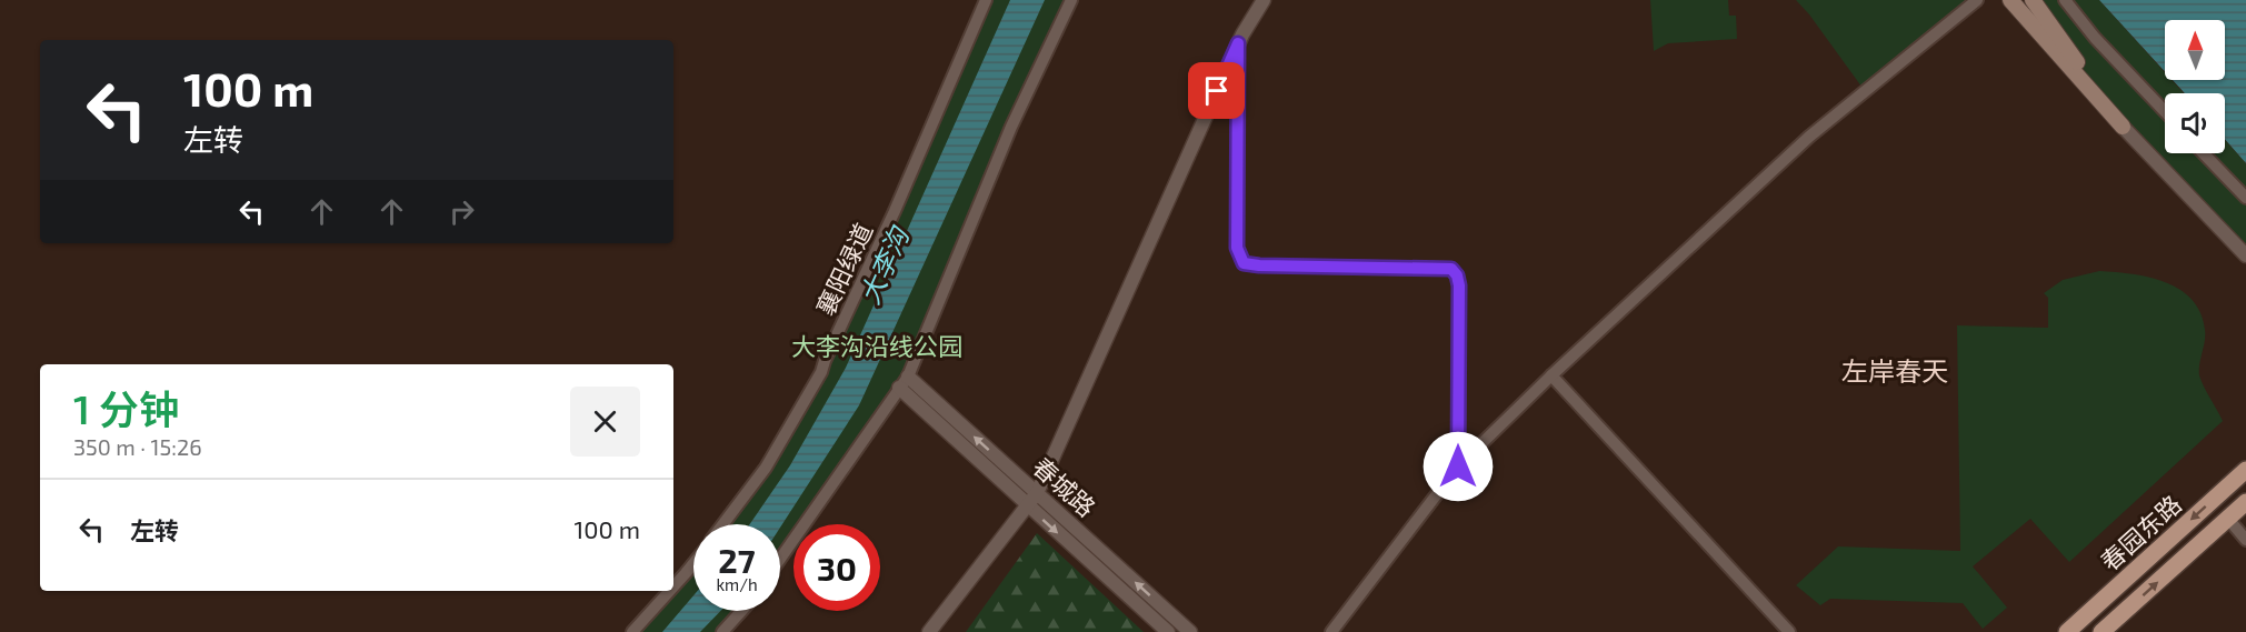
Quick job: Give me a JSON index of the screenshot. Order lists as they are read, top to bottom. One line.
{"streets":{"main road":["春园东路"],"street":["襄阳绿道","春城路"]},"districts":["左岸春天"],"water":["大李沟"],"parks":["大李沟沿线公园"],"north":"top","page":{"turn":["100 m","左转"],"heading":["1 分钟","350 m · 15:26"],"list":[{"name":"左转","value":"100 m"}],"speed":"27 km/h","limit":"30"}}
